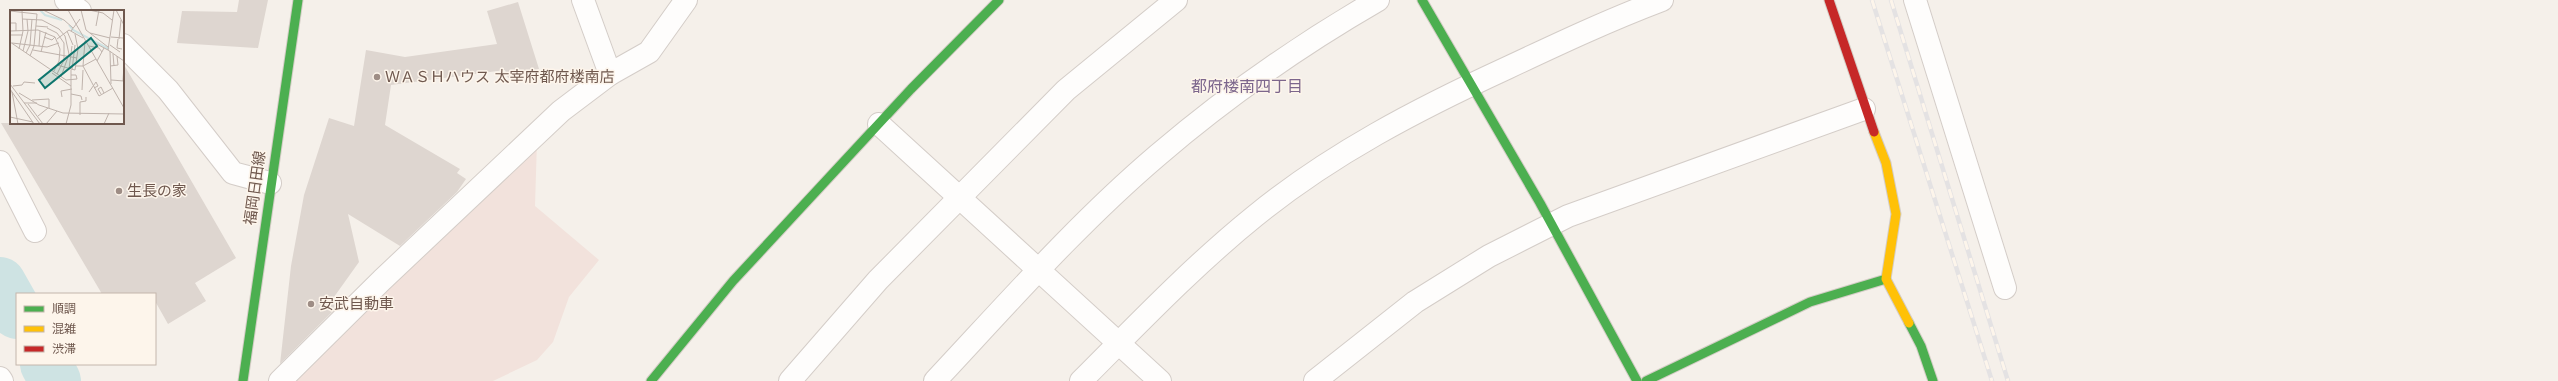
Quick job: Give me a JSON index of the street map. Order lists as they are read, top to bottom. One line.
{"streets":{"street":["福岡日田線"]},"districts":["都府楼南四丁目"],"places":["ＷＡＳＨハウス 太宰府都府楼南店","生長の家","安武自動車"],"legend":["順調","混雑","渋滞"]}
